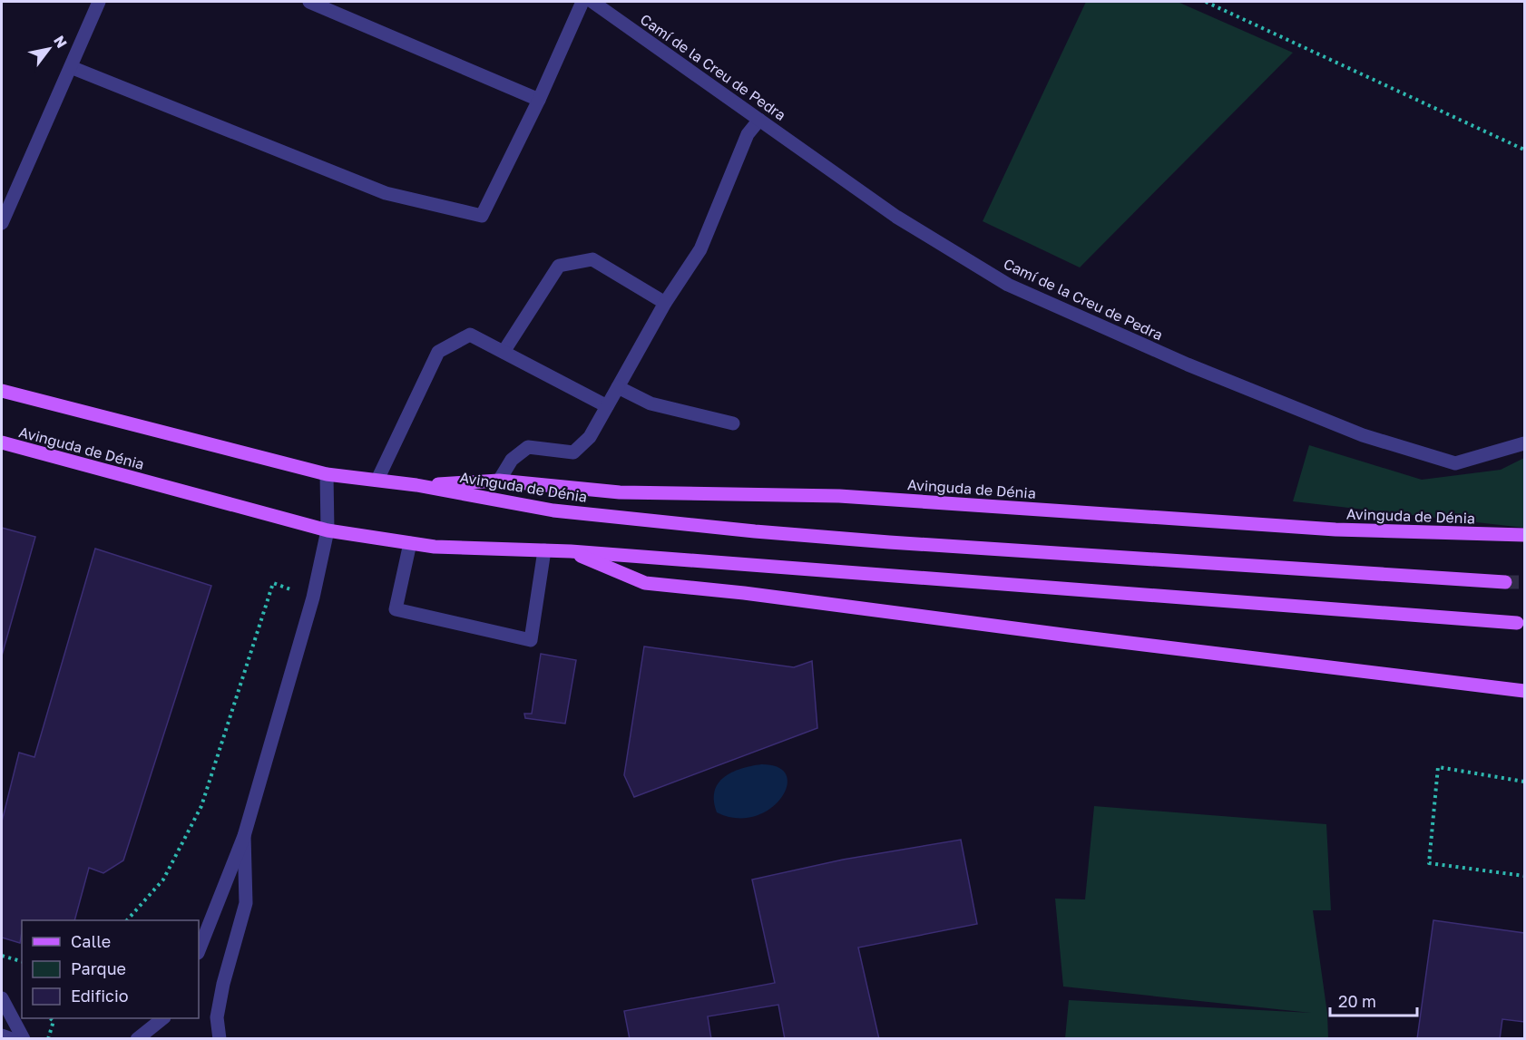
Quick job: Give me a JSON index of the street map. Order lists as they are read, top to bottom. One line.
{"streets":{"main road":["Avinguda de Dénia"],"street":["Camí de la Creu de Pedra"]},"legend":["Calle","Parque","Edificio"],"scale_bar":"20 m","north":"top right"}
